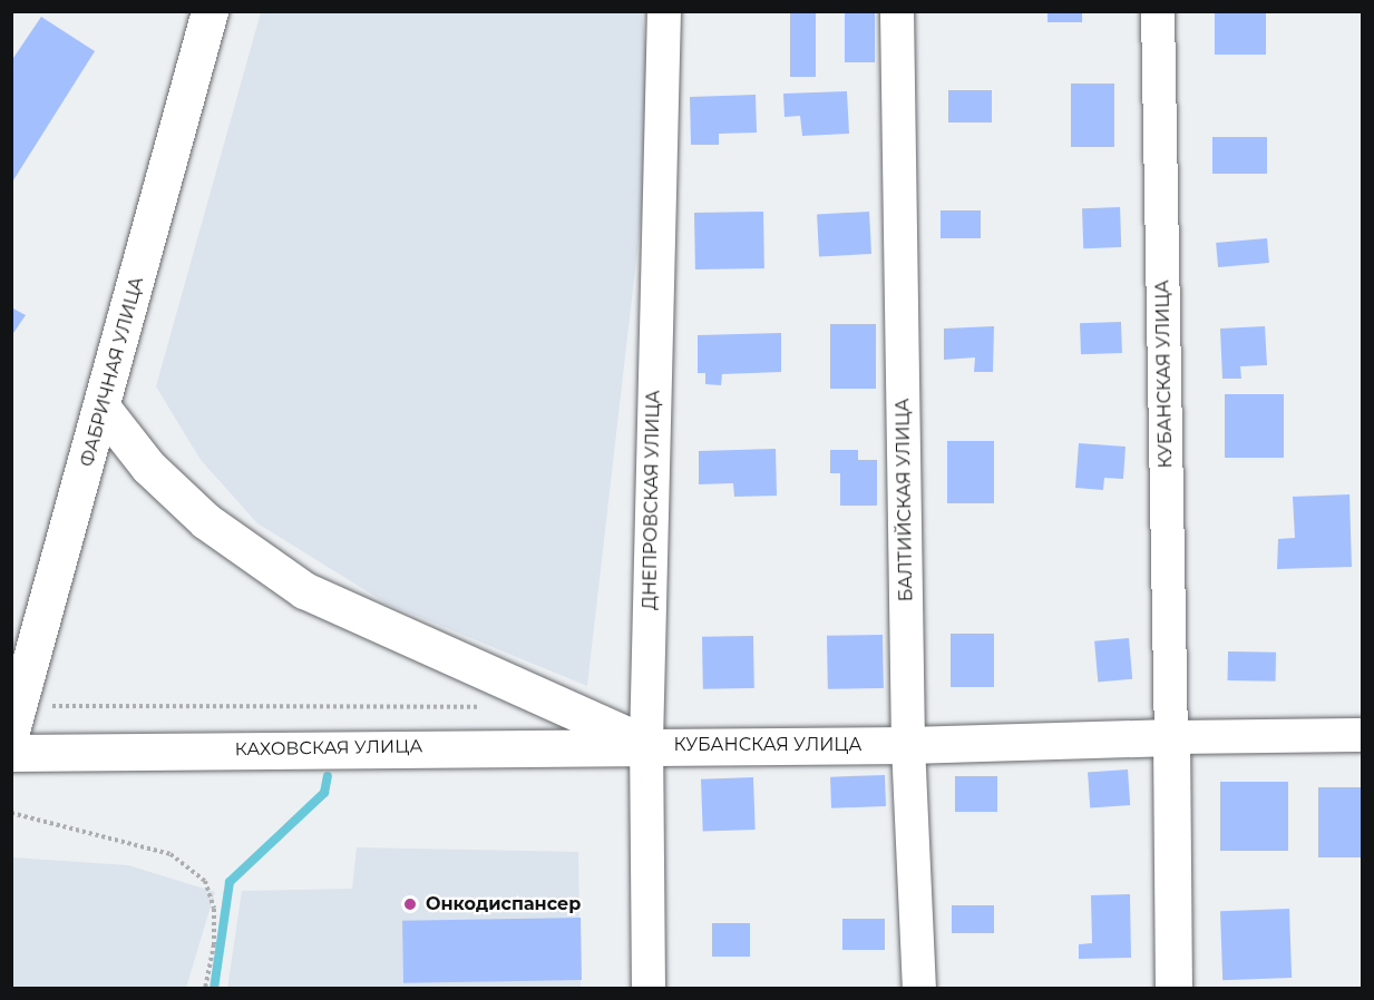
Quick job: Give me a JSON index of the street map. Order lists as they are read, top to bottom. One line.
{"streets":{"street":["ФАБРИЧНАЯ УЛИЦА","КУБАНСКАЯ УЛИЦА","ДНЕПРОВСКАЯ УЛИЦА","БАЛТИЙСКАЯ УЛИЦА","КАХОВСКАЯ УЛИЦА"]},"crossings":[["КУБАНСКАЯ УЛИЦА","ДНЕПРОВСКАЯ УЛИЦА"],["КУБАНСКАЯ УЛИЦА","БАЛТИЙСКАЯ УЛИЦА"],["КУБАНСКАЯ УЛИЦА","КАХОВСКАЯ УЛИЦА"],["ДНЕПРОВСКАЯ УЛИЦА","КАХОВСКАЯ УЛИЦА"]],"places":["Онкодиспансер"]}
